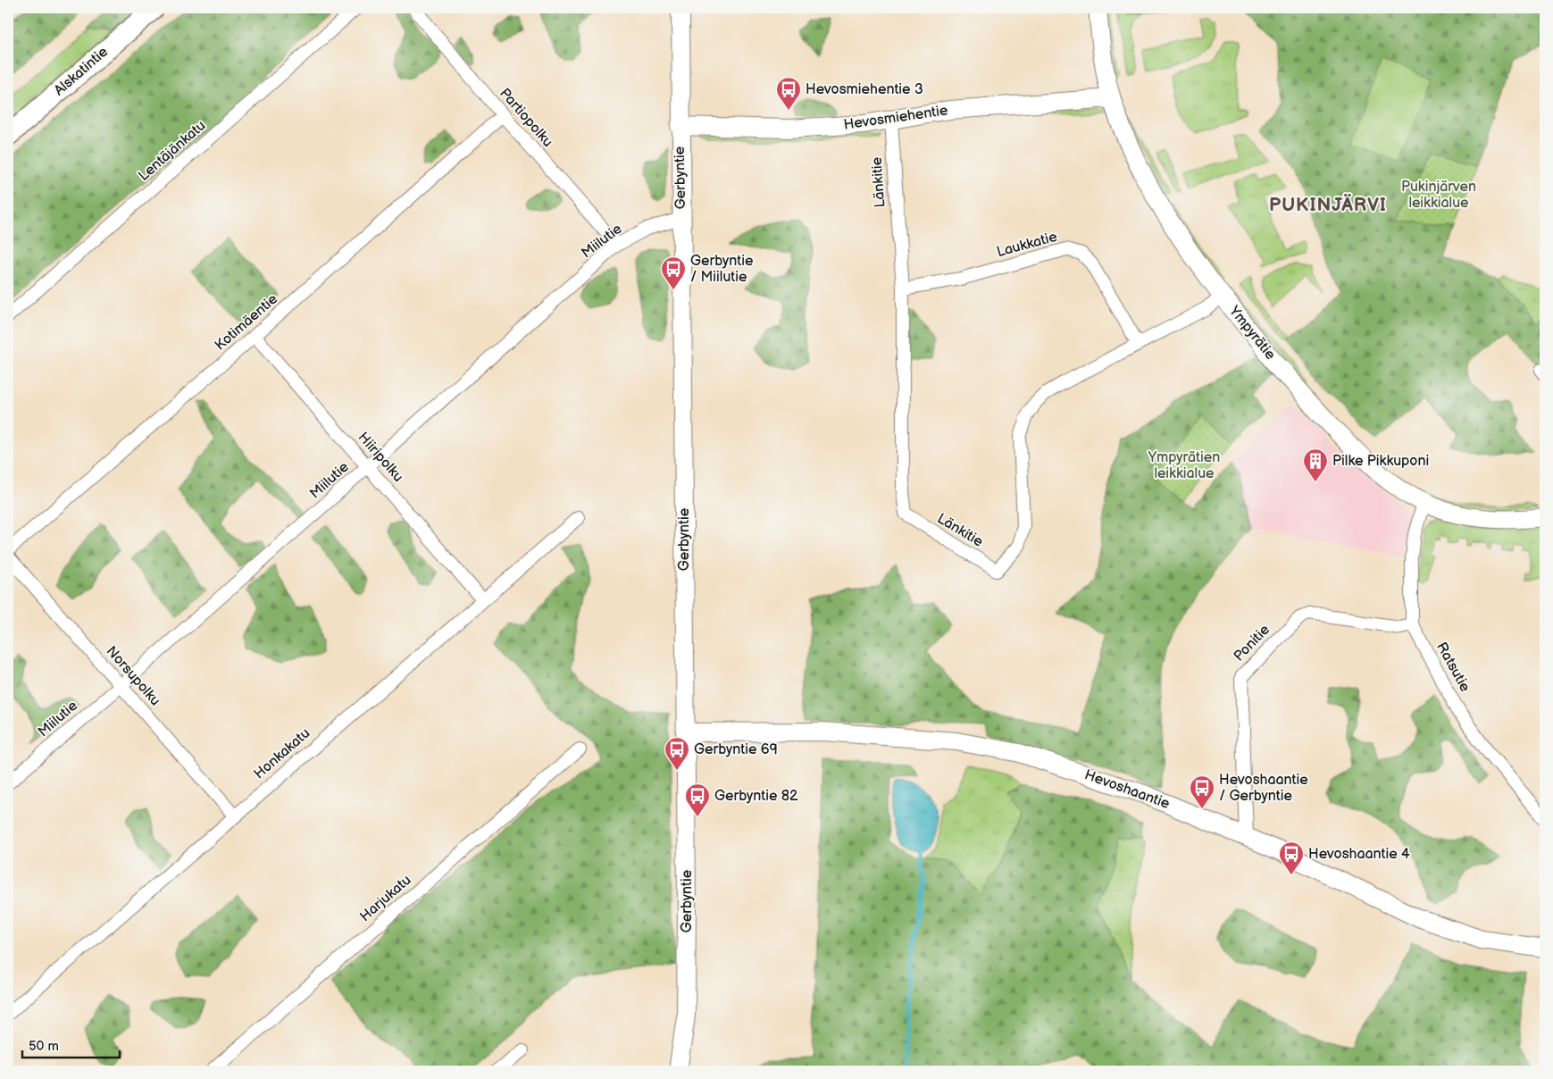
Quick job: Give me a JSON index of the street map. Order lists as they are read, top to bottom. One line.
{"streets":{"main road":["Alskatintie"],"street":["Partiopolku","Hevosmiehentie","Lentäjänkatu","Gerbyntie","Länkitie","Miilutie","Laukkatie","Kotimäentie","Ympyrätie","Hiiripolku","Ponitie","Ratsutie","Norsupolku","Honkakatu","Hevoshaantie","Harjukatu"]},"crossings":[["Partiopolku","Miilutie"],["Partiopolku","Kotimäentie"],["Hevosmiehentie","Gerbyntie"],["Hevosmiehentie","Länkitie"],["Hevosmiehentie","Ympyrätie"],["Gerbyntie","Miilutie"],["Gerbyntie","Hevoshaantie"],["Länkitie","Laukkatie"],["Länkitie","Ympyrätie"],["Miilutie","Hiiripolku"],["Miilutie","Norsupolku"],["Kotimäentie","Hiiripolku"],["Ympyrätie","Ratsutie"],["Hiiripolku","Honkakatu"],["Ponitie","Ratsutie"],["Ponitie","Hevoshaantie"],["Norsupolku","Honkakatu"]],"districts":["PUKINJÄRVI"],"parks":["Pukinjärven leikkialue","Ympyrätien leikkialue"],"places":{"bus stop":["Hevosmiehentie 3","Gerbyntie / Miilutie","Gerbyntie 69","Hevoshaantie / Gerbyntie","Gerbyntie 82","Hevoshaantie 4"],"building":["Pilke Pikkuponi"]},"scale_bar":"50 m"}
